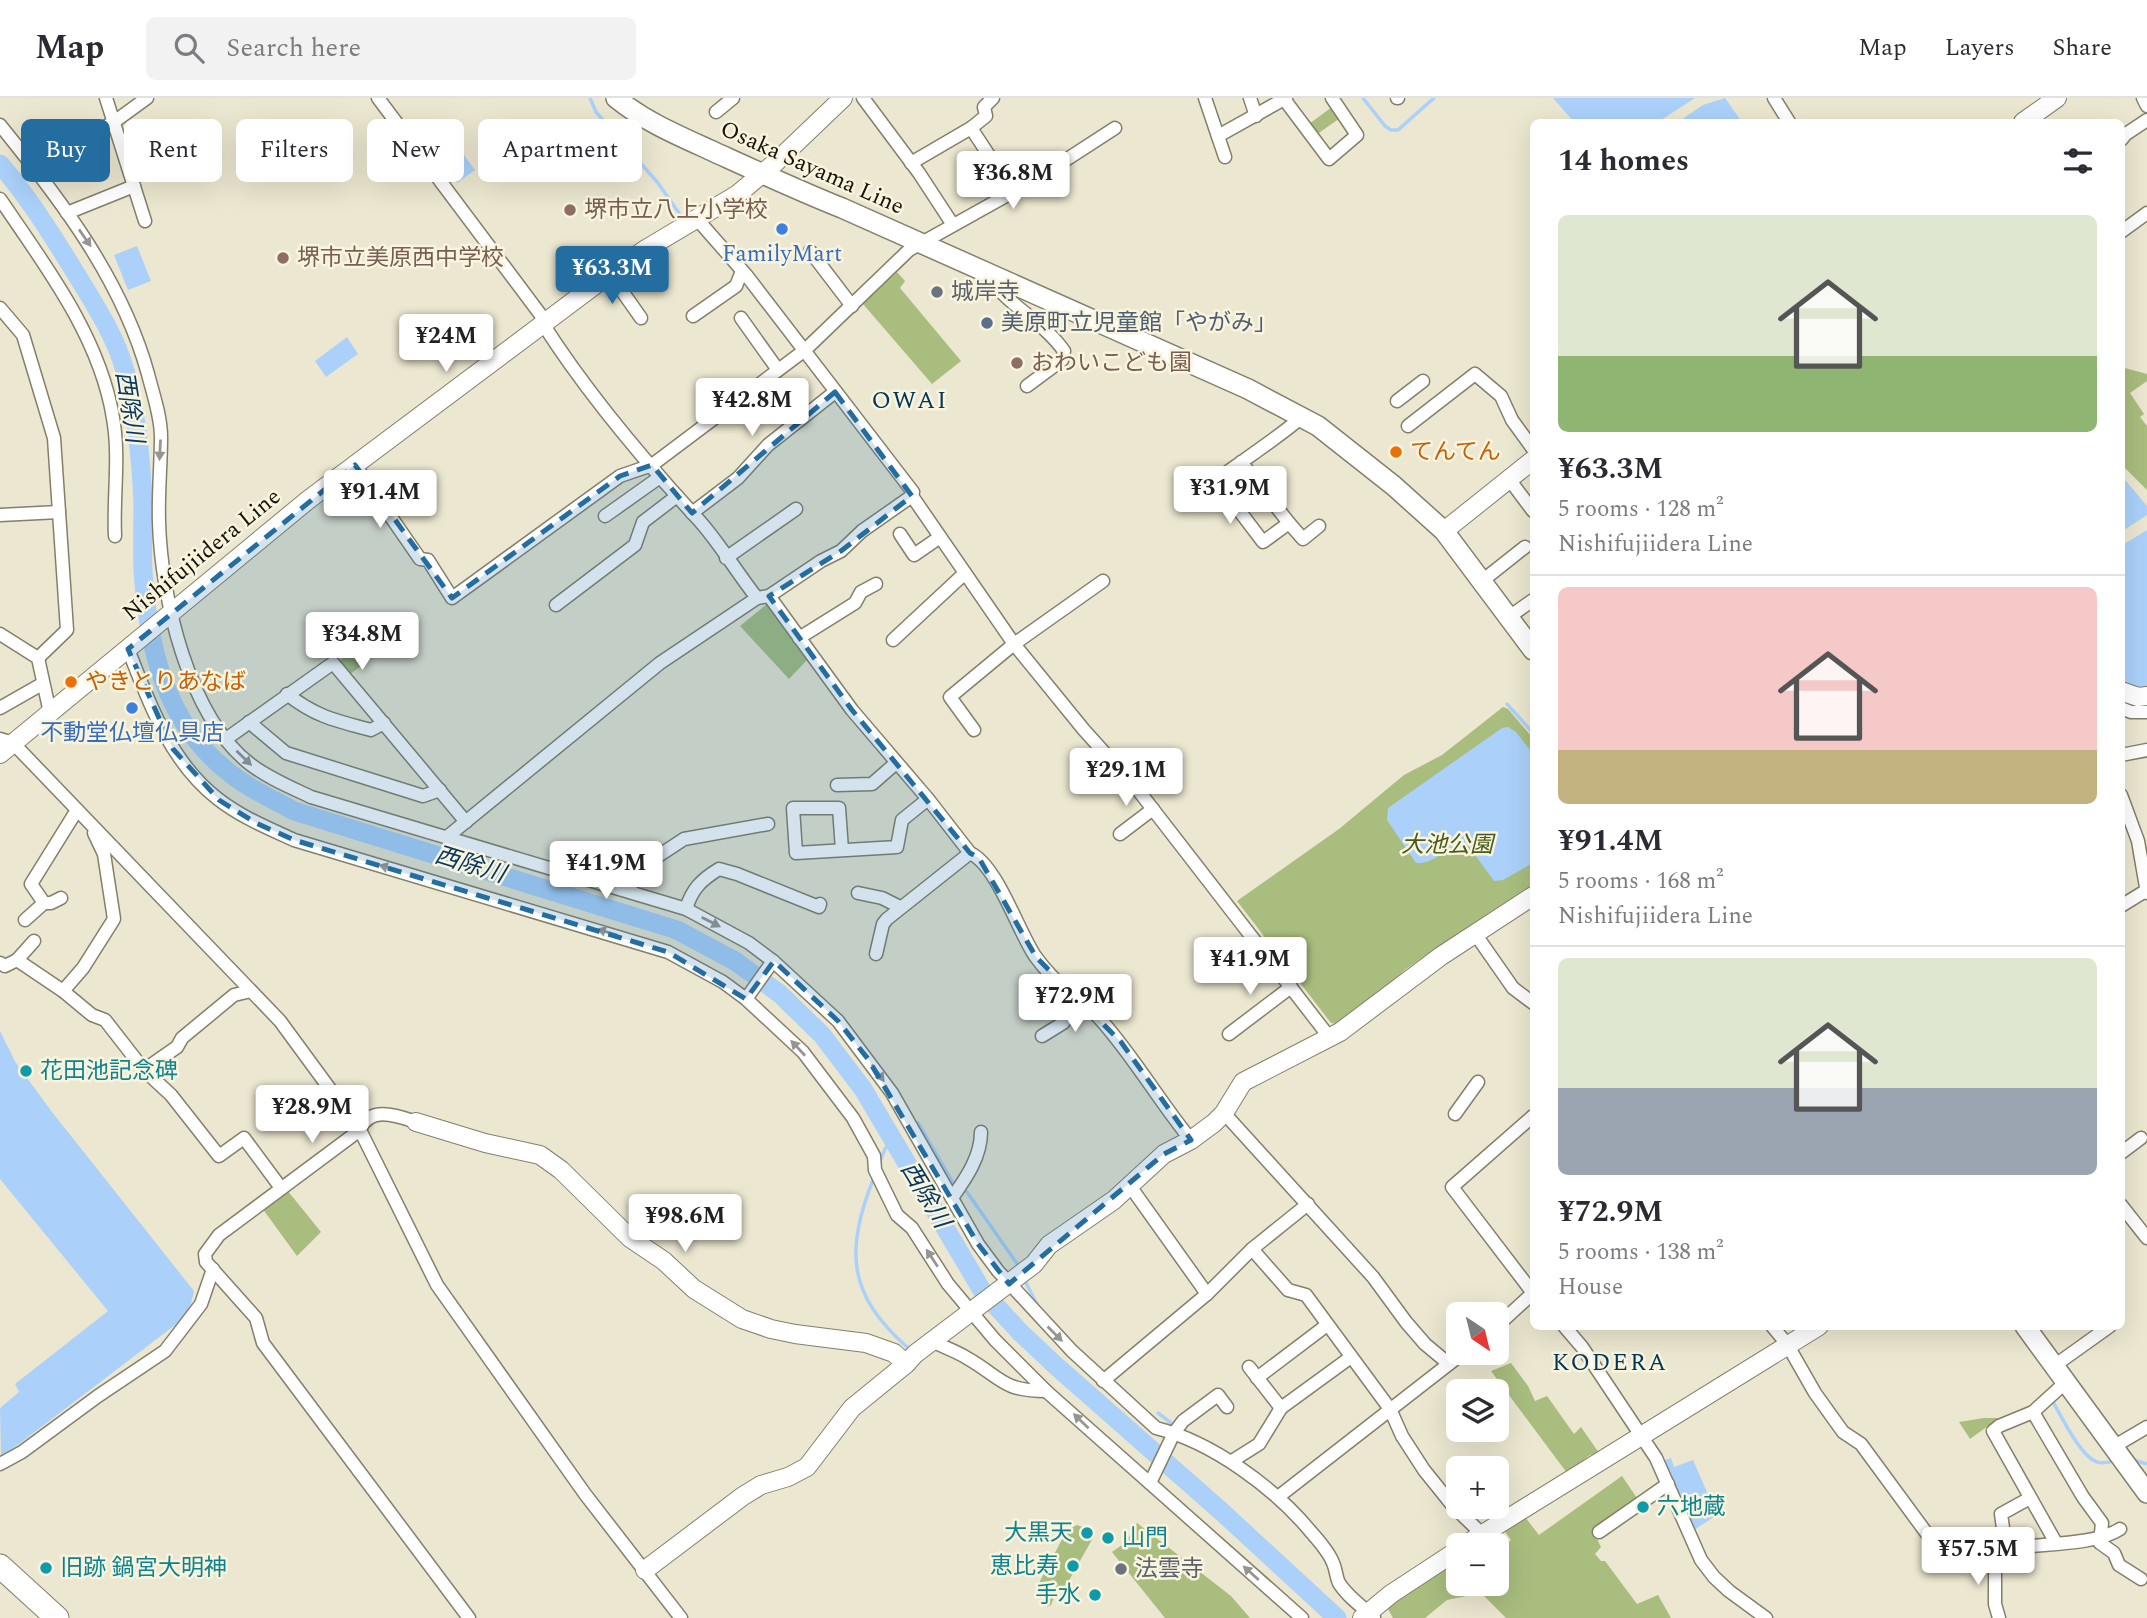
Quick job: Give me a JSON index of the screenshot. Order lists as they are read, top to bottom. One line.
{"streets":{"main road":["Osaka Sayama Line"],"street":["Nishifujiidera Line"]},"crossings":[["Osaka Sayama Line","Nishifujiidera Line"]],"districts":["OWAI","KODERA"],"water":["西除川"],"parks":["大池公園"],"places":["堺市立八上小学校","FamilyMart","堺市立美原西中学校","城岸寺","美原町立児童館「やがみ」","おわいこども園","てんてん","やきとりあなば","不動堂仏壇仏具店","花田池記念碑","六地蔵","大黒天","山門","恵比寿","旧跡 鍋宮大明神","法雲寺","手水"],"north":"bottom right","page":{"header":"Map","search":"Search here","nav":["Map","Layers","Share"],"chip":["Buy","Rent","Filters","New","Apartment"],"heading":"14 homes","price":["¥36.8M","¥63.3M","¥24M","¥42.8M","¥31.9M","¥91.4M","¥34.8M","¥29.1M","¥41.9M","¥41.9M","¥72.9M","¥28.9M","¥98.6M","¥57.5M"],"list":[{"name":"¥63.3M","note":"5 rooms · 128 m² · Nishifujiidera Line"},{"name":"¥91.4M","note":"5 rooms · 168 m² · Nishifujiidera Line"},{"name":"¥72.9M","note":"5 rooms · 138 m² · House"}],"map_buttons":["+","−"]}}
